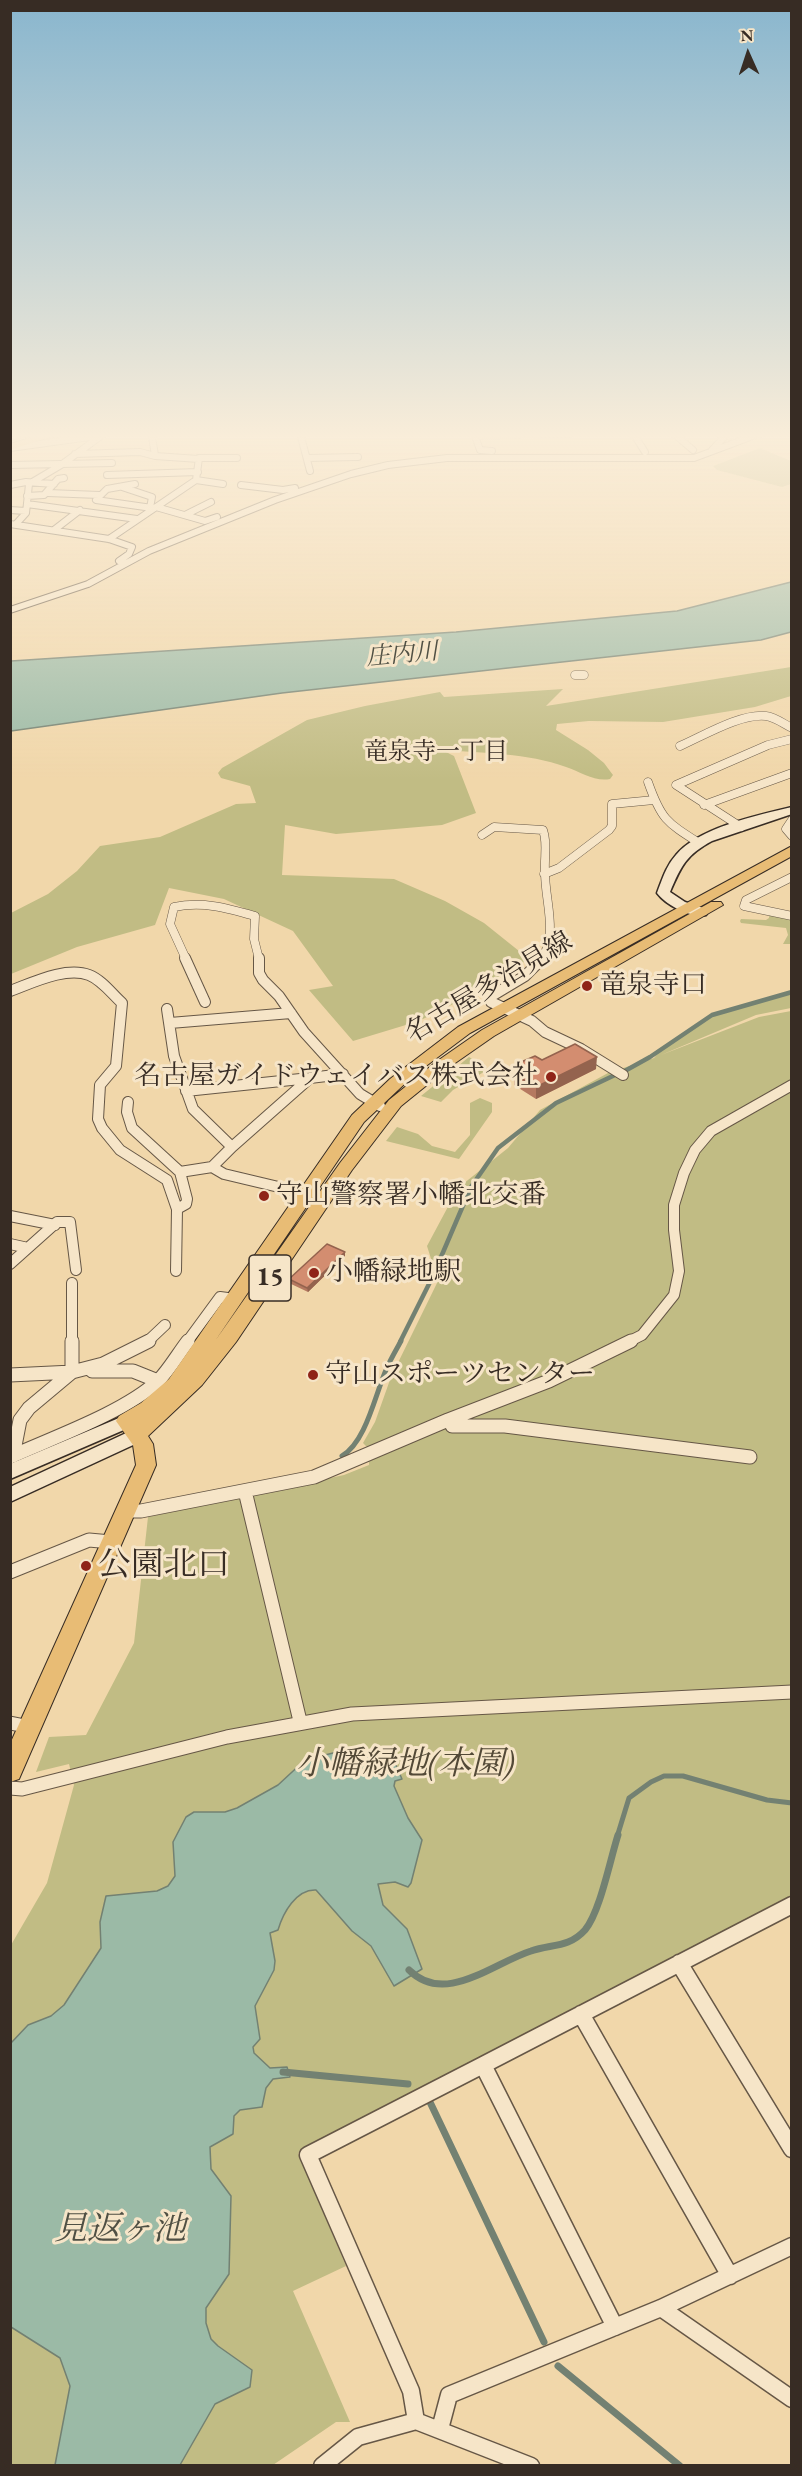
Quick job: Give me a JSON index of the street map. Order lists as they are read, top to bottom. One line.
{"streets":{"main road":["名古屋多治見線","15"]},"districts":["竜泉寺一丁目"],"water":["庄内川","見返ヶ池"],"parks":["小幡緑地(本園)"],"places":["竜泉寺口","名古屋ガイドウェイバス株式会社","守山警察署小幡北交番","小幡緑地駅","守山スポーツセンター","公園北口"],"north":"top"}
